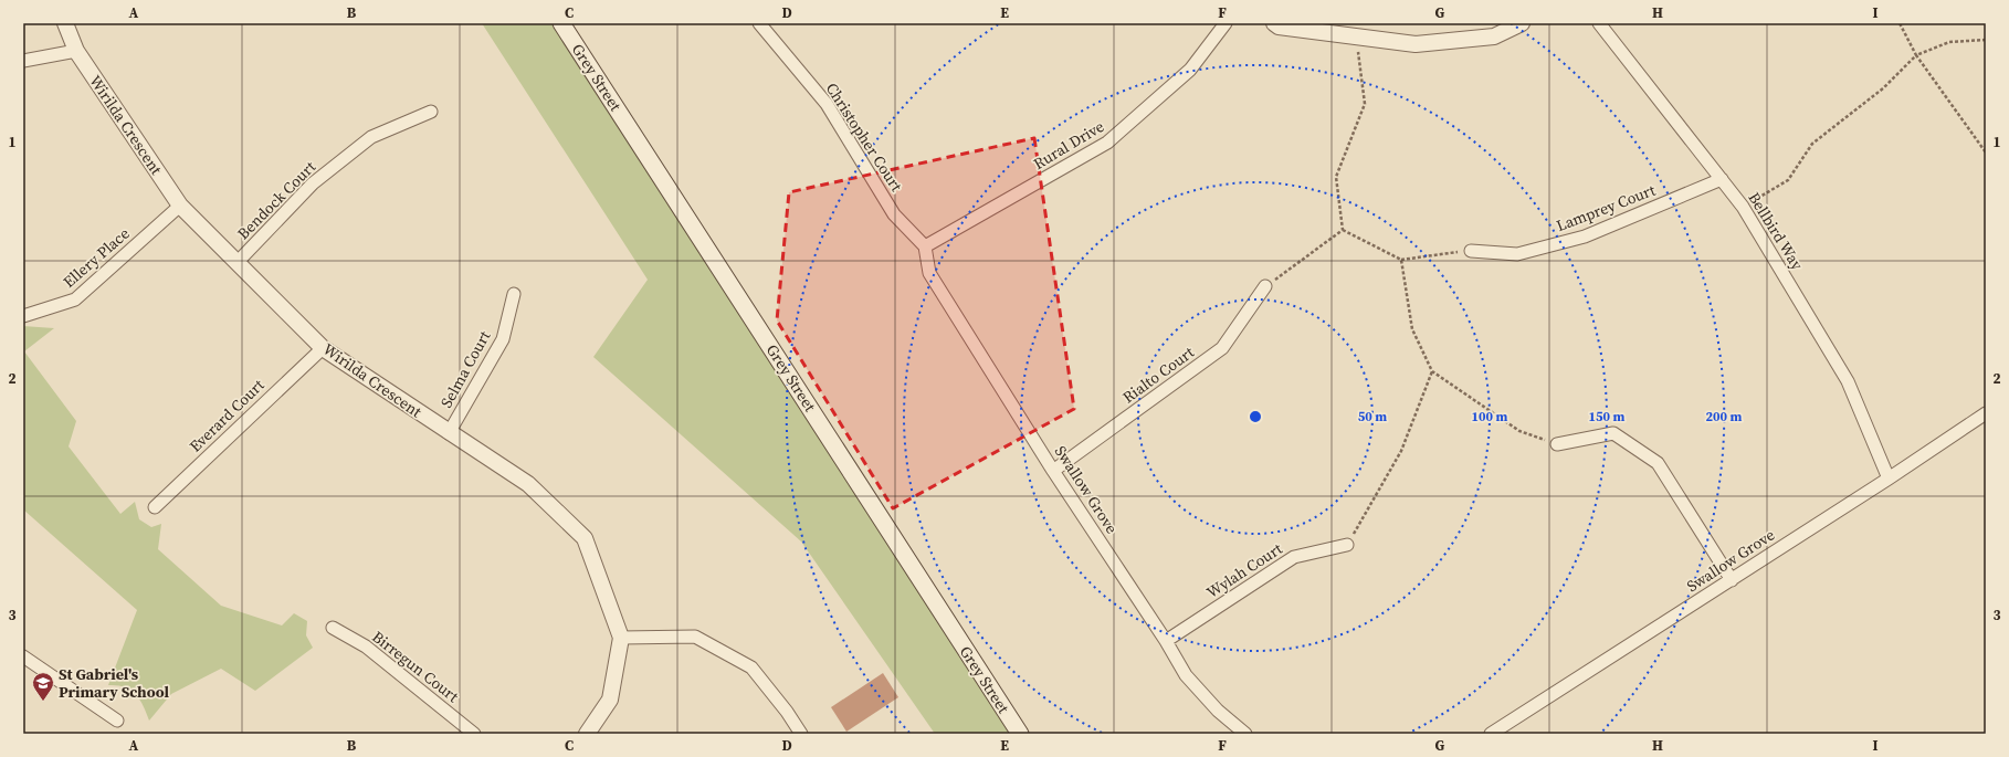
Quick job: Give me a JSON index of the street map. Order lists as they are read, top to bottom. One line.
{"streets":{"main road":["Grey Street"],"street":["Wirilda Crescent","Christopher Court","Rural Drive","Bendock Court","Lamprey Court","Bellbird Way","Ellery Place","Selma Court","Rialto Court","Everard Court","Swallow Grove","Wylah Court","Birregun Court"]},"crossings":[["Wirilda Crescent","Bendock Court"],["Wirilda Crescent","Ellery Place"],["Wirilda Crescent","Selma Court"],["Wirilda Crescent","Everard Court"],["Christopher Court","Rural Drive"],["Christopher Court","Swallow Grove"],["Rural Drive","Swallow Grove"],["Lamprey Court","Bellbird Way"],["Bellbird Way","Swallow Grove"],["Rialto Court","Swallow Grove"],["Swallow Grove","Wylah Court"]],"places":{"school or university":["St Gabriel's Primary School"]},"grid":{"columns":["A","B","C","D","E","F","G","H","I"],"rows":["1","2","3"]},"rings":["50 m","100 m","150 m","200 m"]}
